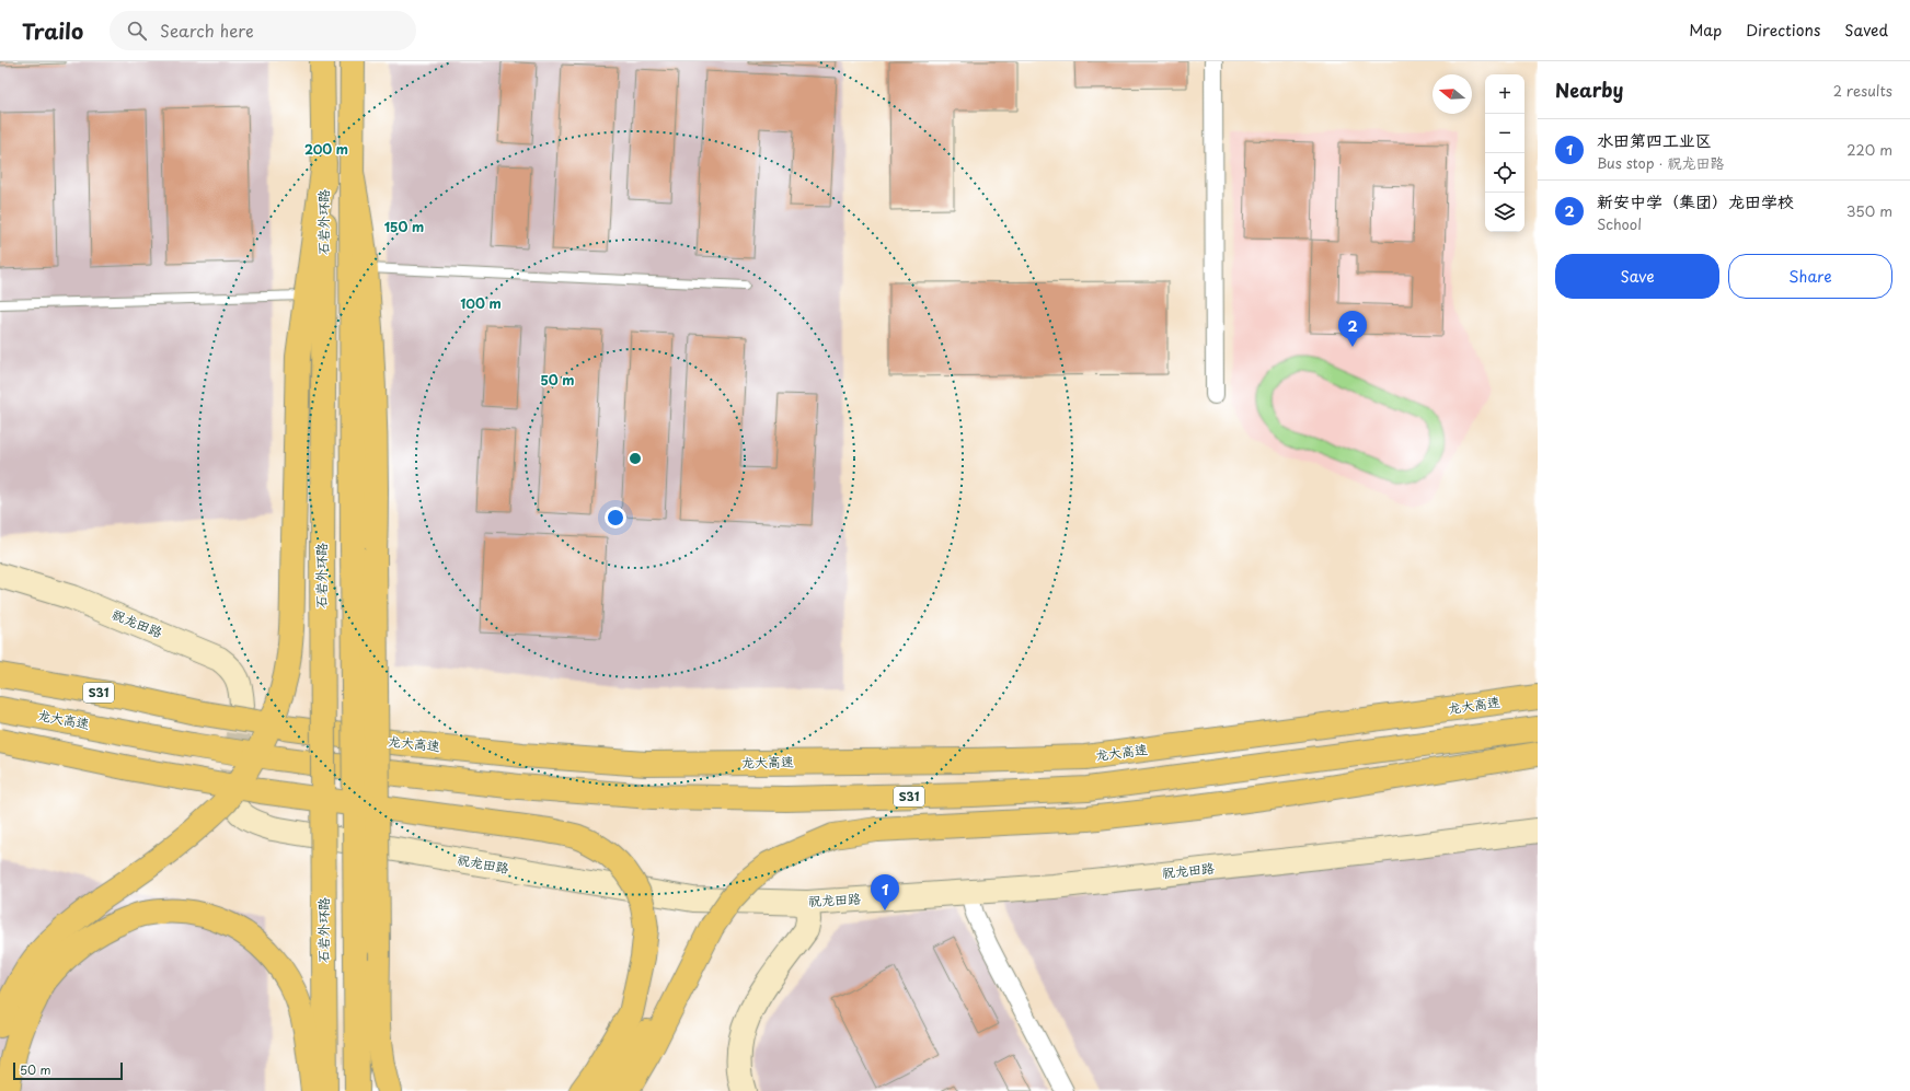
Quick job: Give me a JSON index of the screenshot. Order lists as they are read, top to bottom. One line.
{"streets":{"main road":["石岩外环路","S31","龙大高速"],"street":["祝龙田路"]},"scale_bar":"50 m","north":"left","page":{"header":"Trailo","search":"Search here","nav":["Map","Directions","Saved"],"heading":["Nearby","2 results"],"map_buttons":["+","−"],"list":[{"mark":"1","name":"水田第四工业区","note":"Bus stop · 祝龙田路","value":"220 m"},{"mark":"2","name":"新安中学（集团）龙田学校","note":"School","value":"350 m"}],"buttons":["Save","Share"],"pins":["2","1"],"scale":"50 m"},"rings":["200 m","150 m","100 m","50 m"]}
